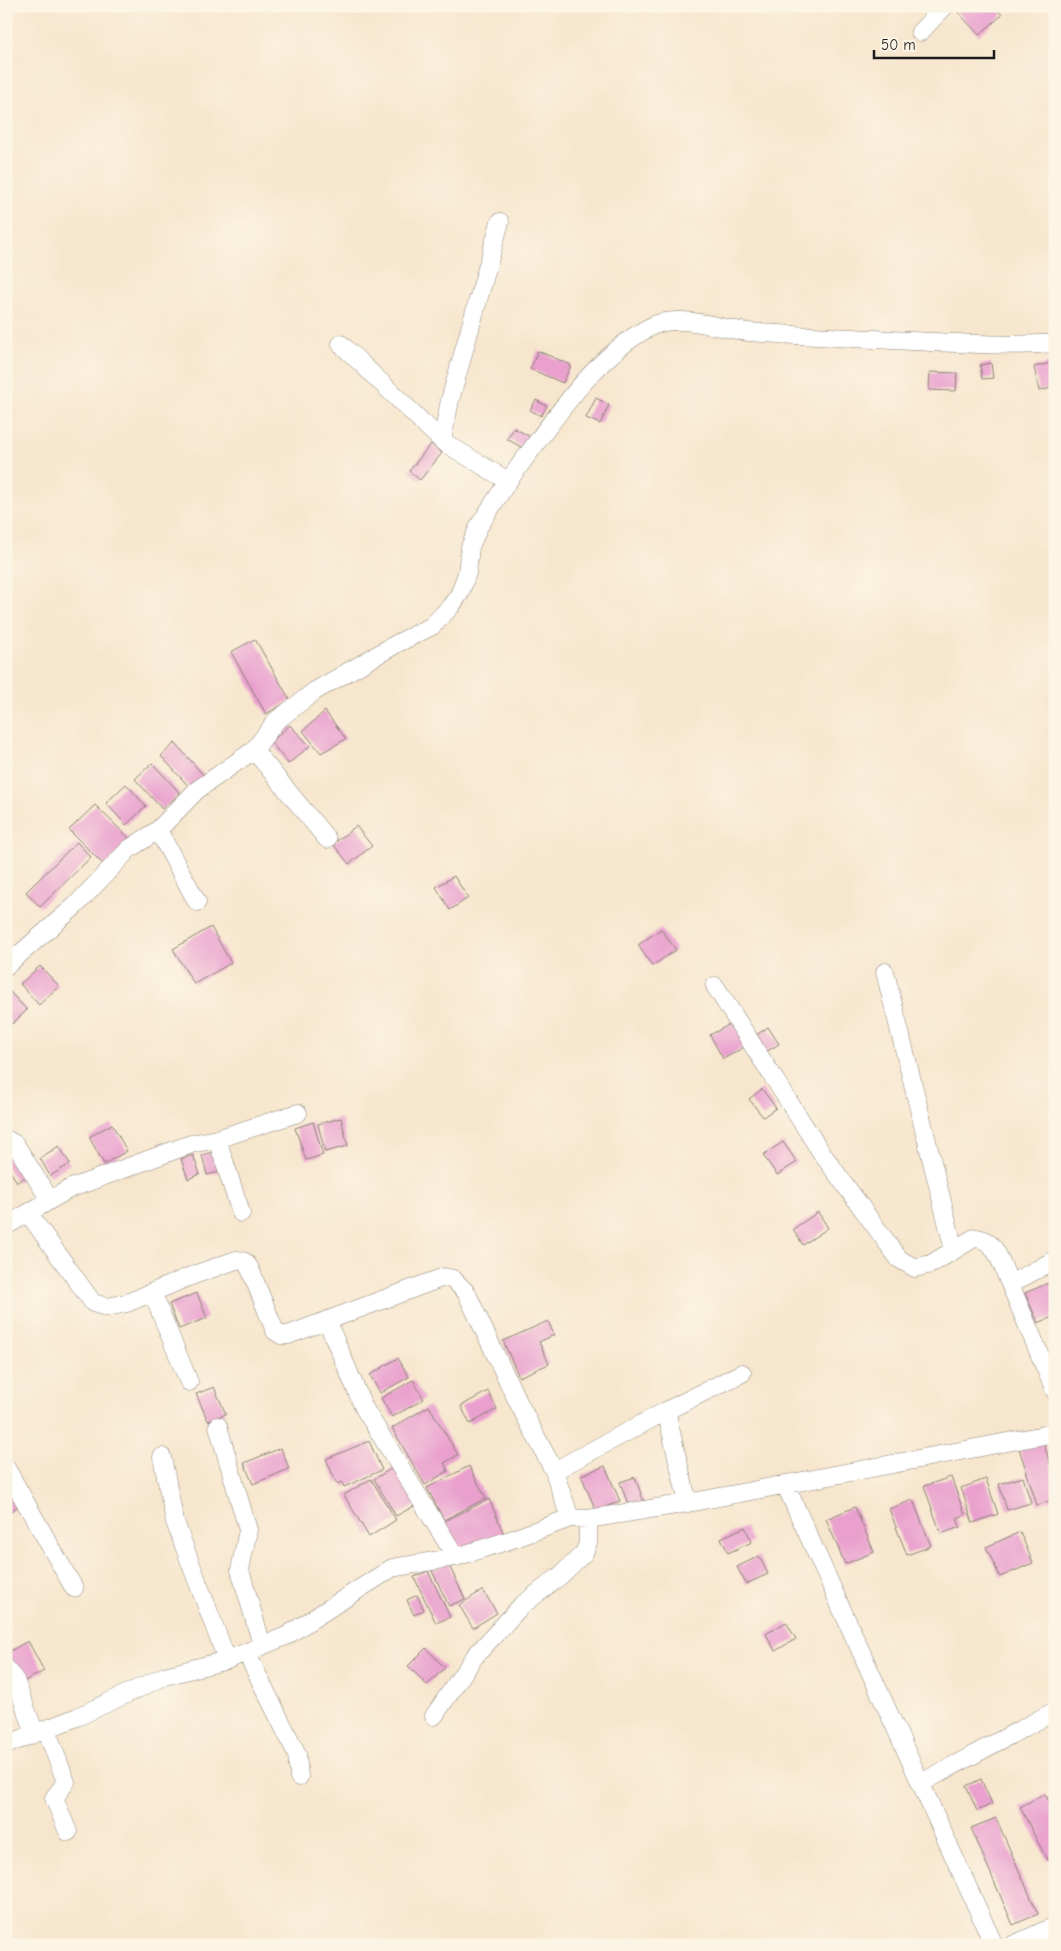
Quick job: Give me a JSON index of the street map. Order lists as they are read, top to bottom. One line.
{"scale_bar":"50 m"}
